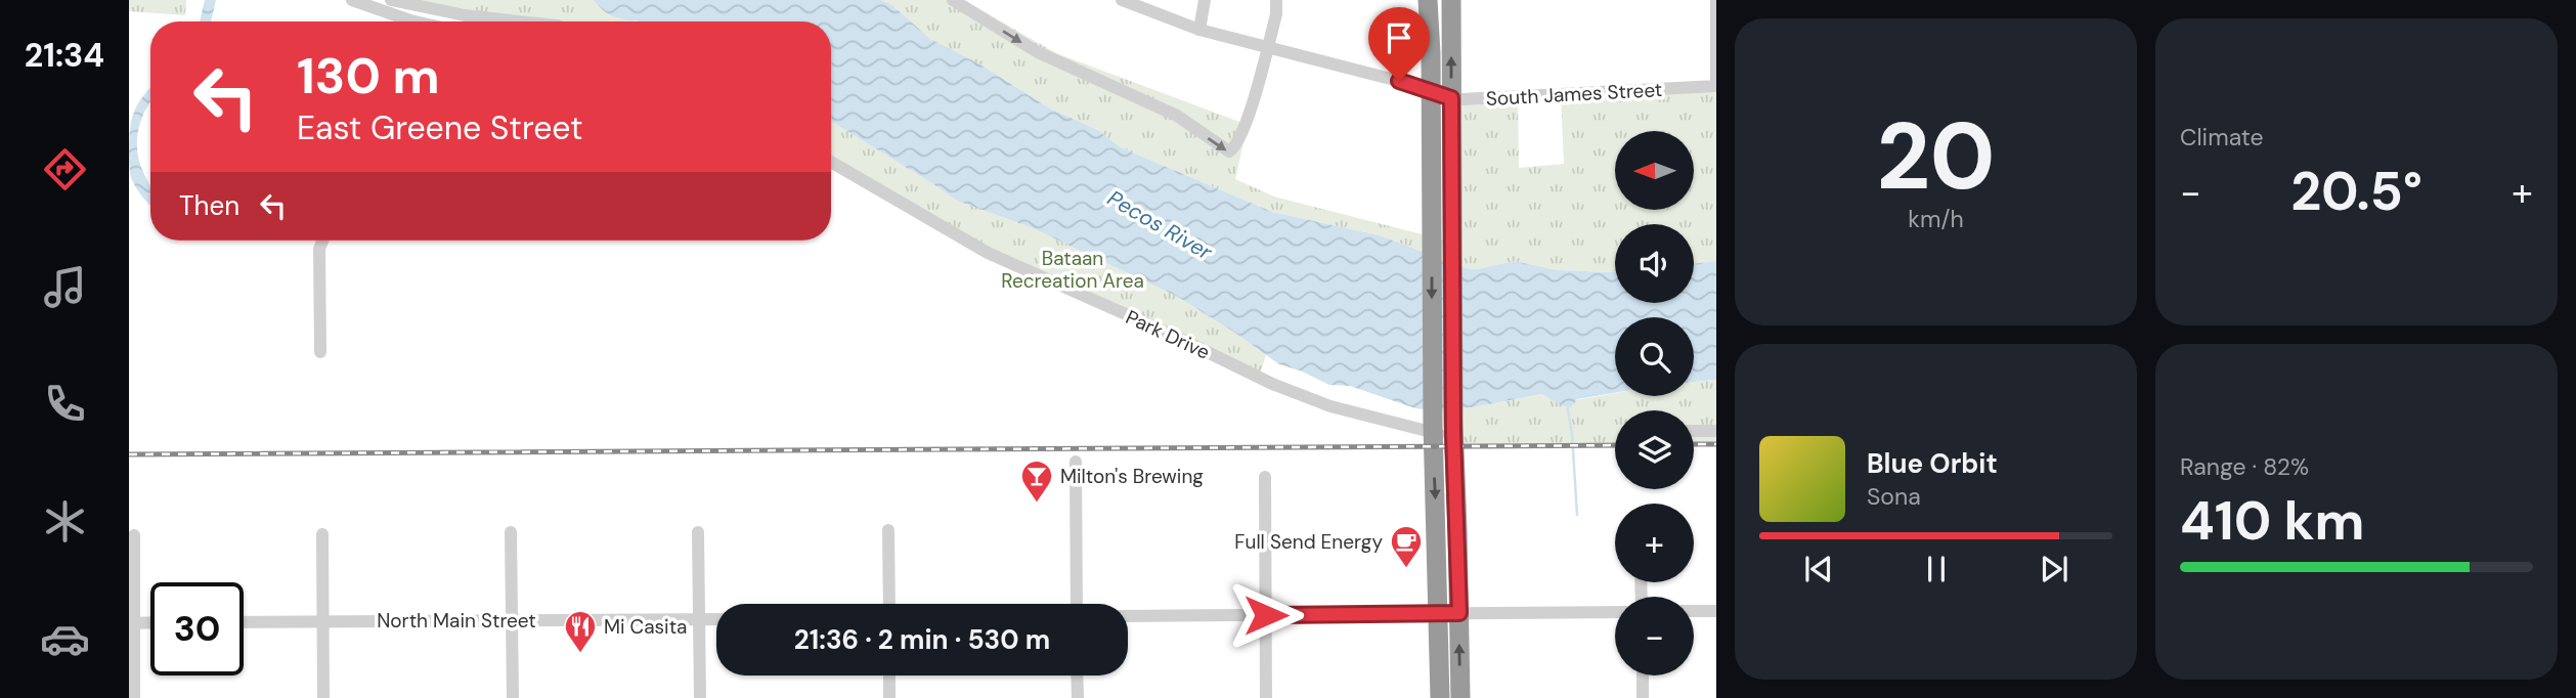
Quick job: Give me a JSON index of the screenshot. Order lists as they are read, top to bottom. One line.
{"streets":{"street":["South James Street","Park Drive","North Main Street"]},"water":["Pecos River"],"parks":["Bataan Recreation Area"],"places":{"bar":["Milton's Brewing"],"cafe":["Full Send Energy"],"restaurant":["Mi Casita"]},"north":"left","page":{"tabs":"21:34","tile":[["20","km/h"],"Climate",["Range · 82%","410 km"]],"turn":["130 m","East Greene Street"],"map_buttons":["+","−"],"heat":["−","20.5°","+"],"then":"Then","song":["Blue Orbit","Sona"],"limit":"30","trip":"21:36 · 2 min · 530 m"}}
